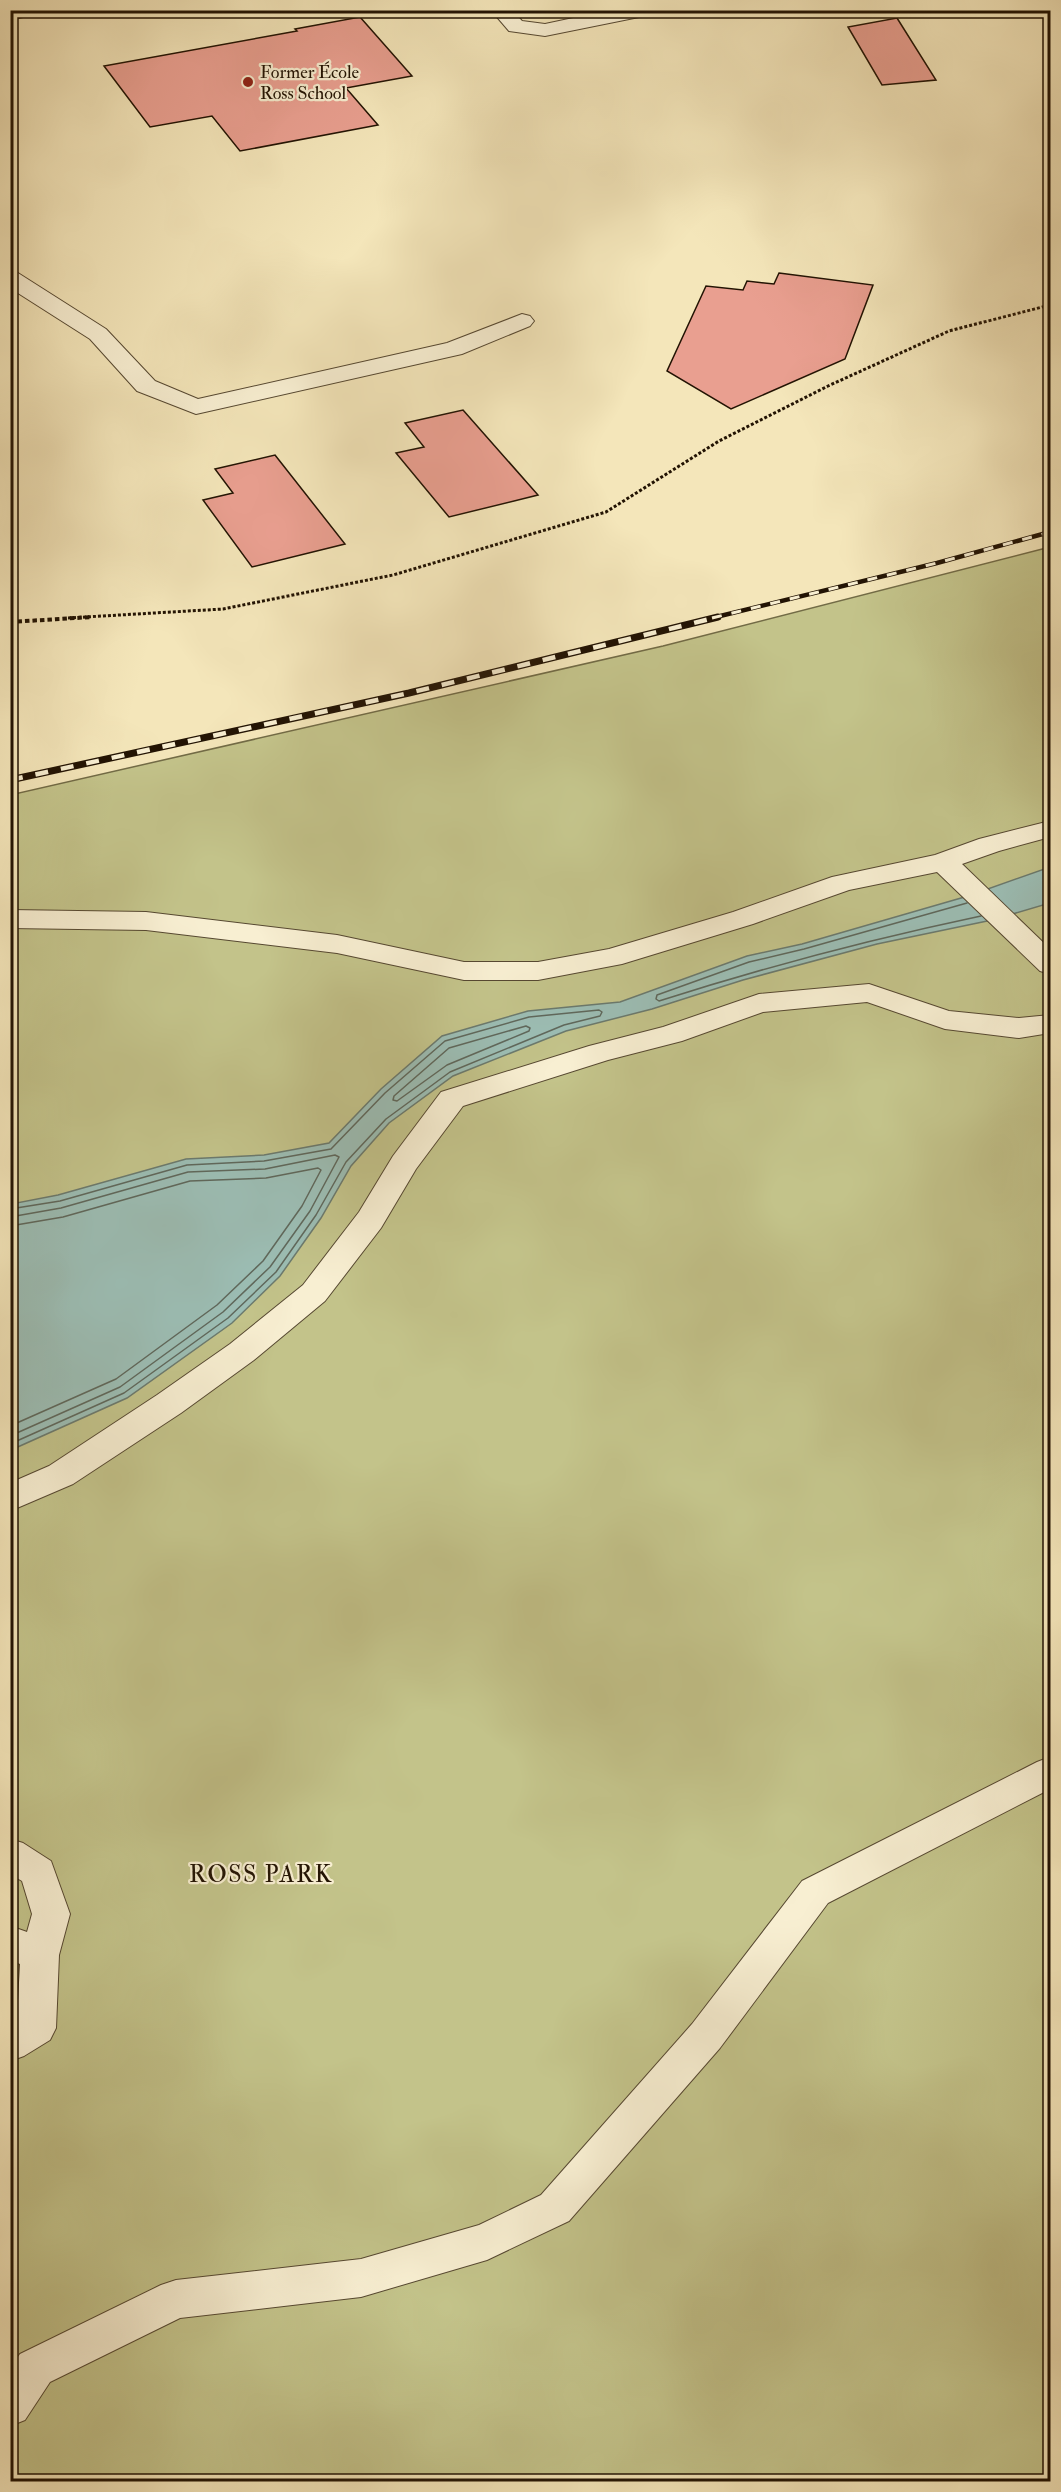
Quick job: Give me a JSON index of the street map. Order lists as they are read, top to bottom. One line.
{"districts":["ROSS PARK"],"places":["Former École Ross School"]}
